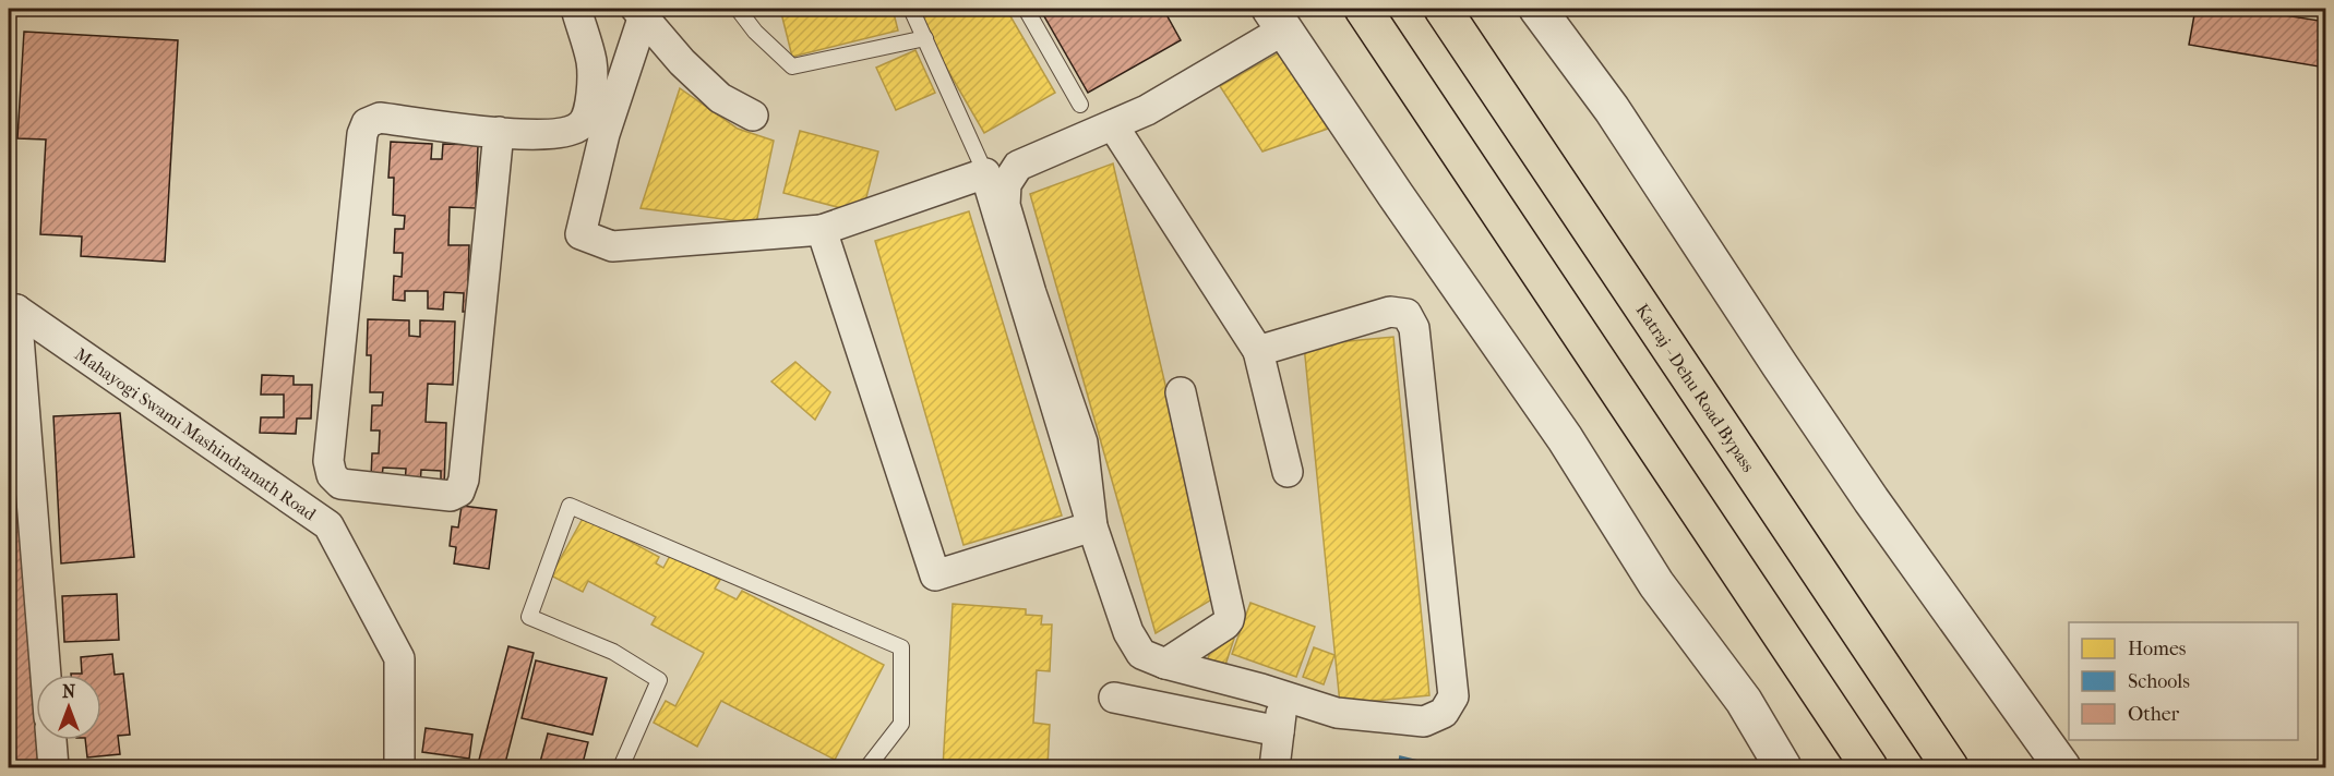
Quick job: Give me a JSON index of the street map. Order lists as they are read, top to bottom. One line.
{"streets":{"highway":["Katraj - Dehu Road Bypass"],"street":["Mahayogi Swami Mashindranath Road"]},"legend":["Homes","Schools","Other"],"north":"top"}
